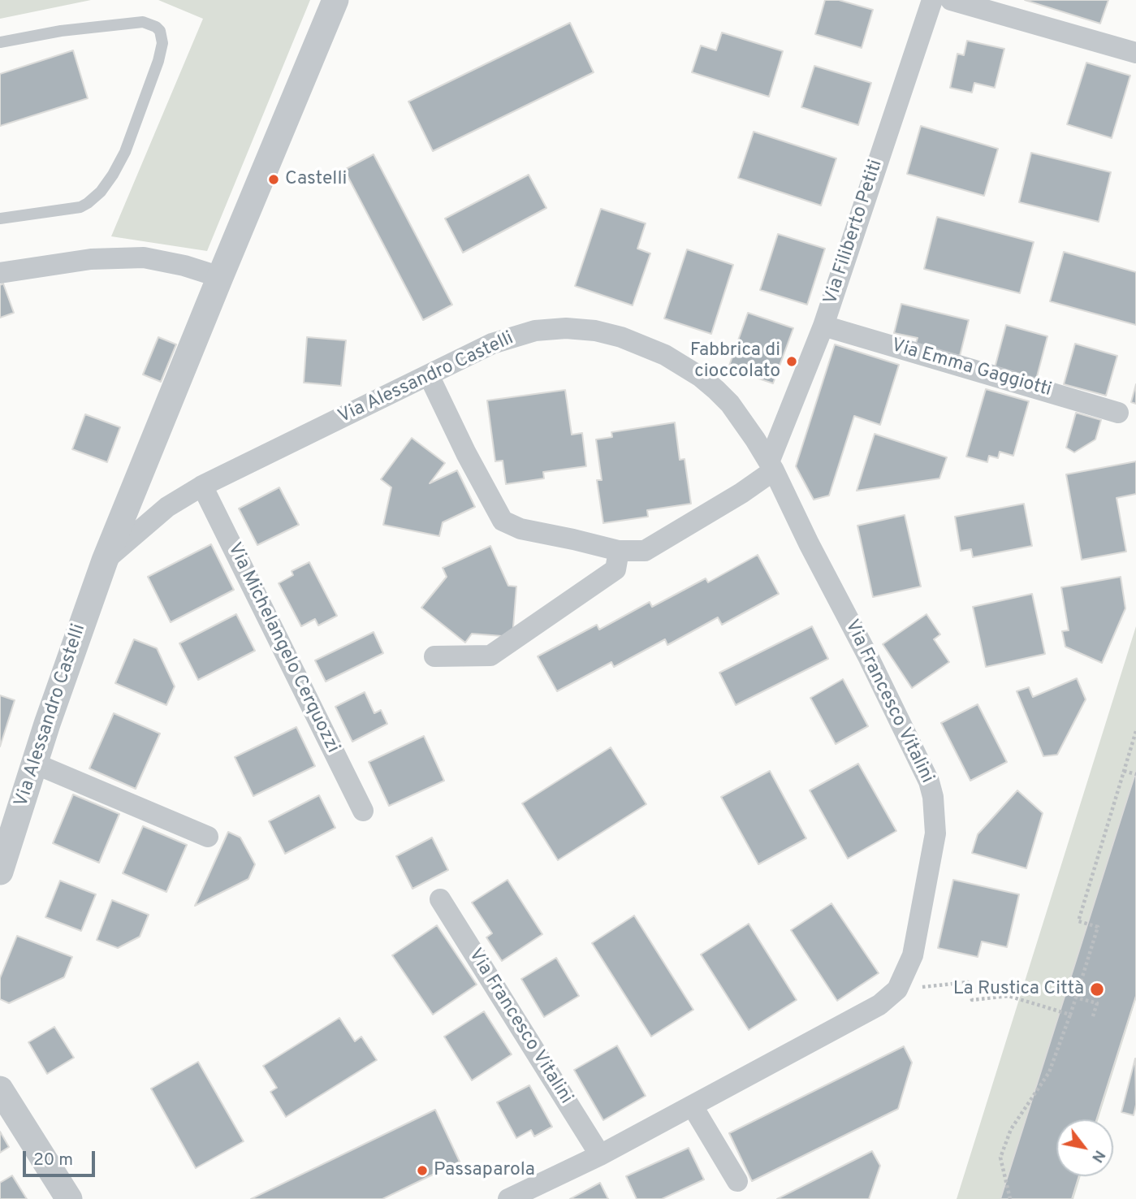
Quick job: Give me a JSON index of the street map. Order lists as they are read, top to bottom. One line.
{"streets":{"street":["Via Filiberto Petiti","Via Emma Gaggiotti","Via Alessandro Castelli","Via Michelangelo Cerquozzi","Via Francesco Vitalini"]},"crossings":[["Via Filiberto Petiti","Via Emma Gaggiotti"],["Via Filiberto Petiti","Via Alessandro Castelli"],["Via Filiberto Petiti","Via Francesco Vitalini"],["Via Alessandro Castelli","Via Michelangelo Cerquozzi"],["Via Alessandro Castelli","Via Francesco Vitalini"]],"places":["Castelli","Fabbrica di cioccolato","La Rustica Città","Passaparola"],"scale_bar":"20 m","north":"bottom right"}
